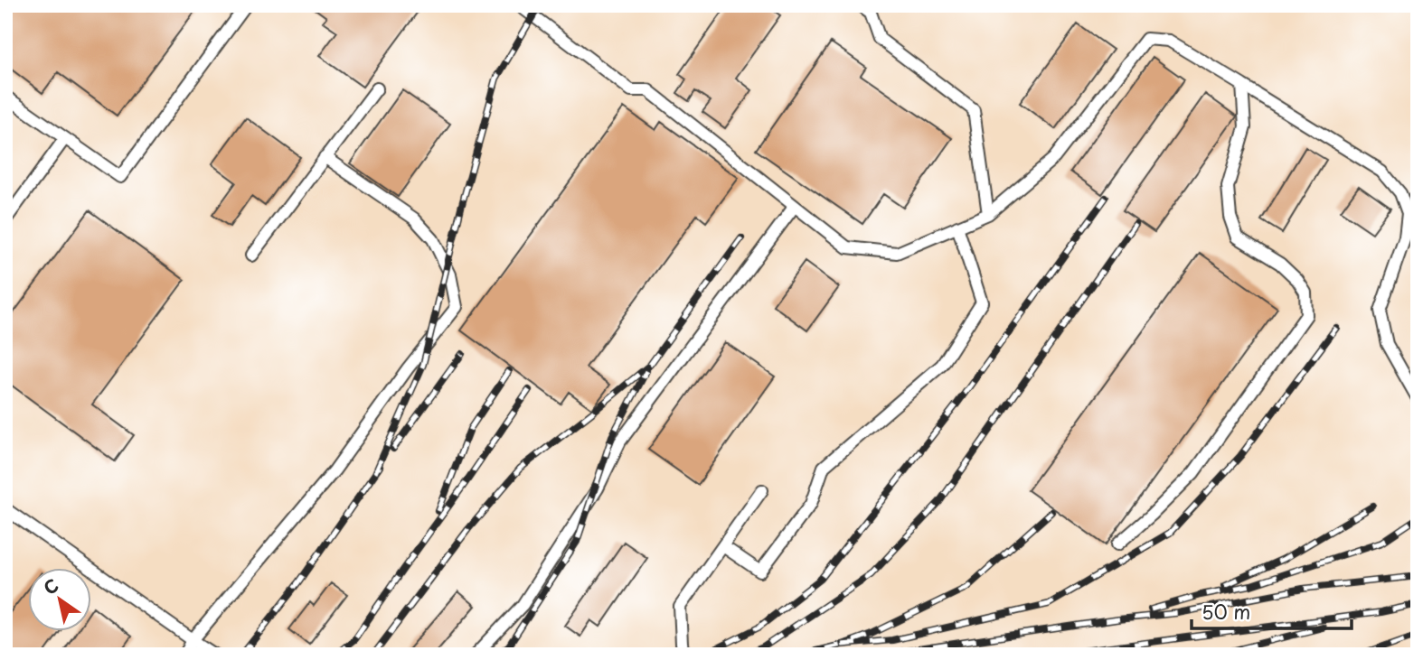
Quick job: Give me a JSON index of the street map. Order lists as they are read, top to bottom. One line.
{"scale_bar":"50 m","north":"top left"}
